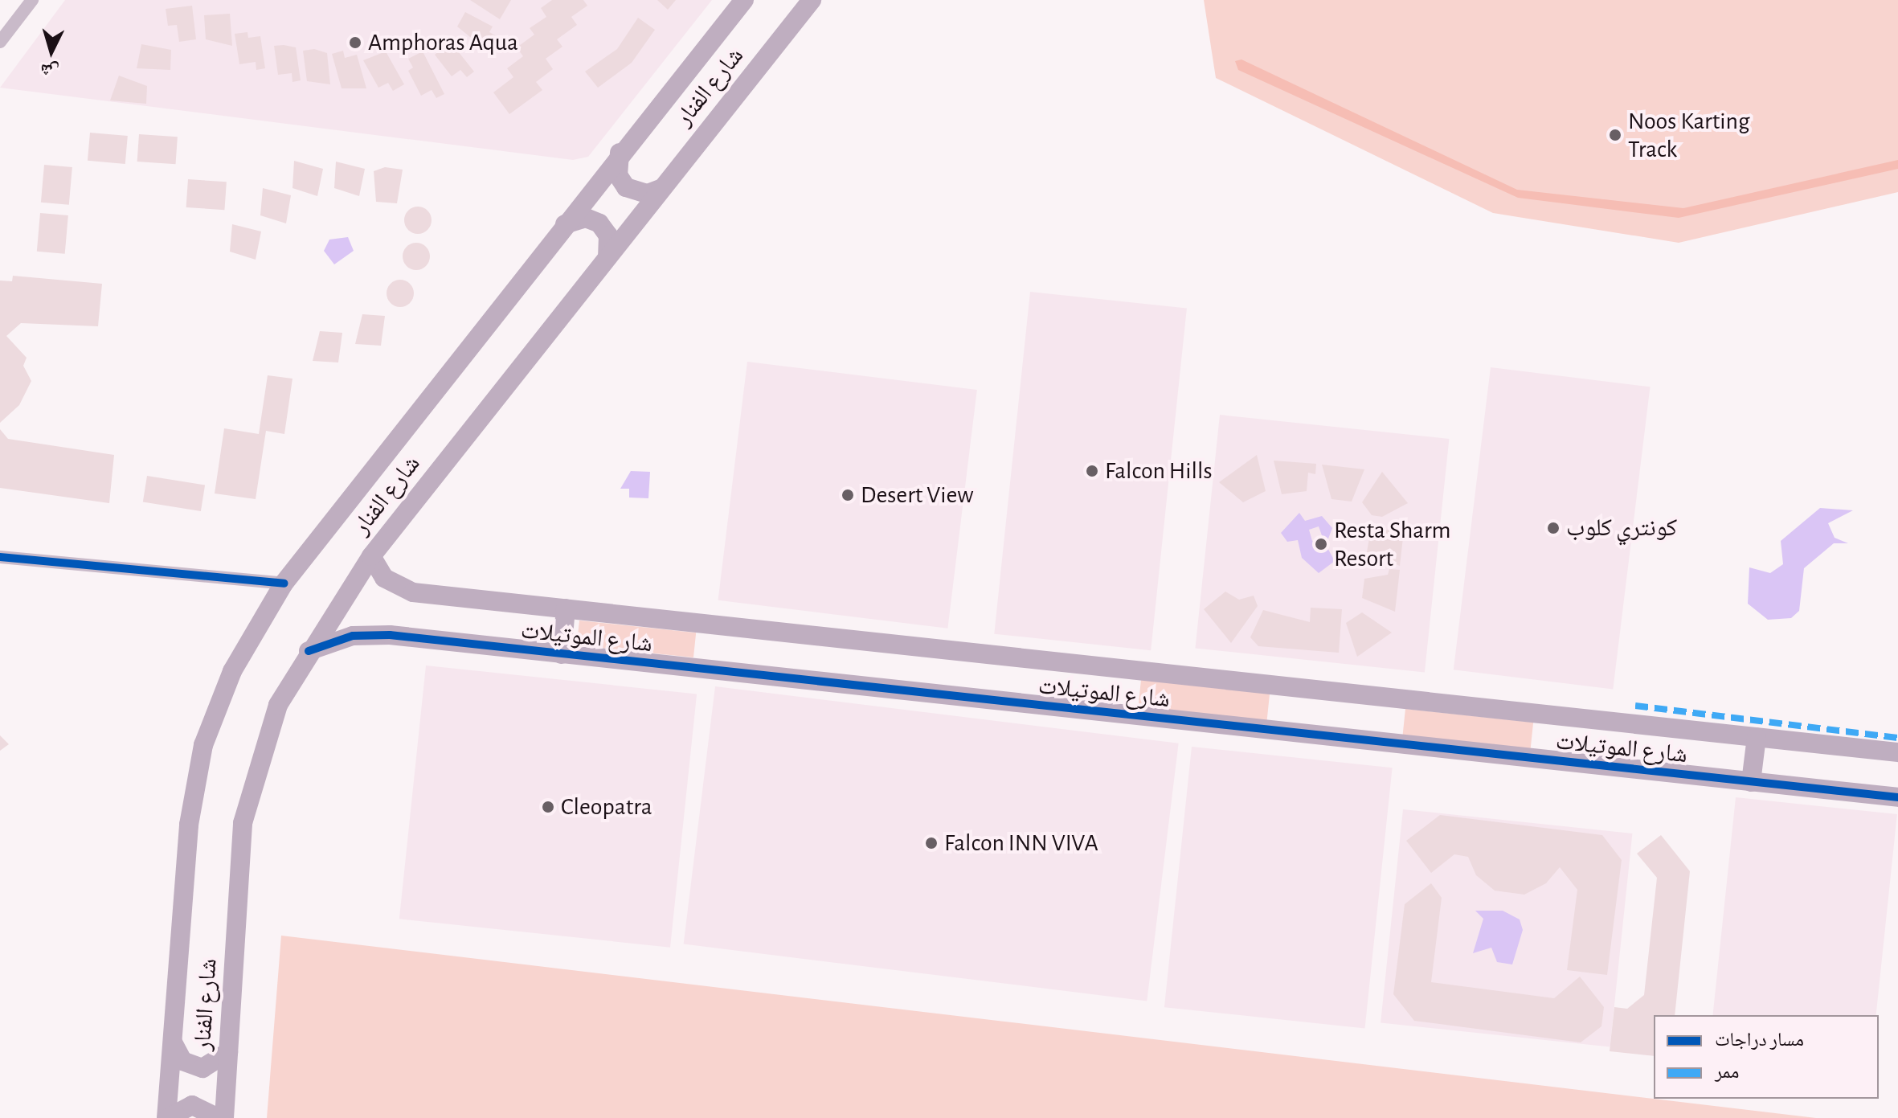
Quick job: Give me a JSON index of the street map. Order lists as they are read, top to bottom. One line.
{"streets":{"street":["شارع الفنار","شارع الموتيلات"]},"crossings":[["شارع الفنار","شارع الموتيلات"]],"places":["Amphoras Aqua","Noos Karting Track","Falcon Hills","Desert View","كونتري كلوب","Resta Sharm Resort","Cleopatra","Falcon INN VIVA"],"legend":["مسار دراجات","ممر"],"north":"bottom"}
